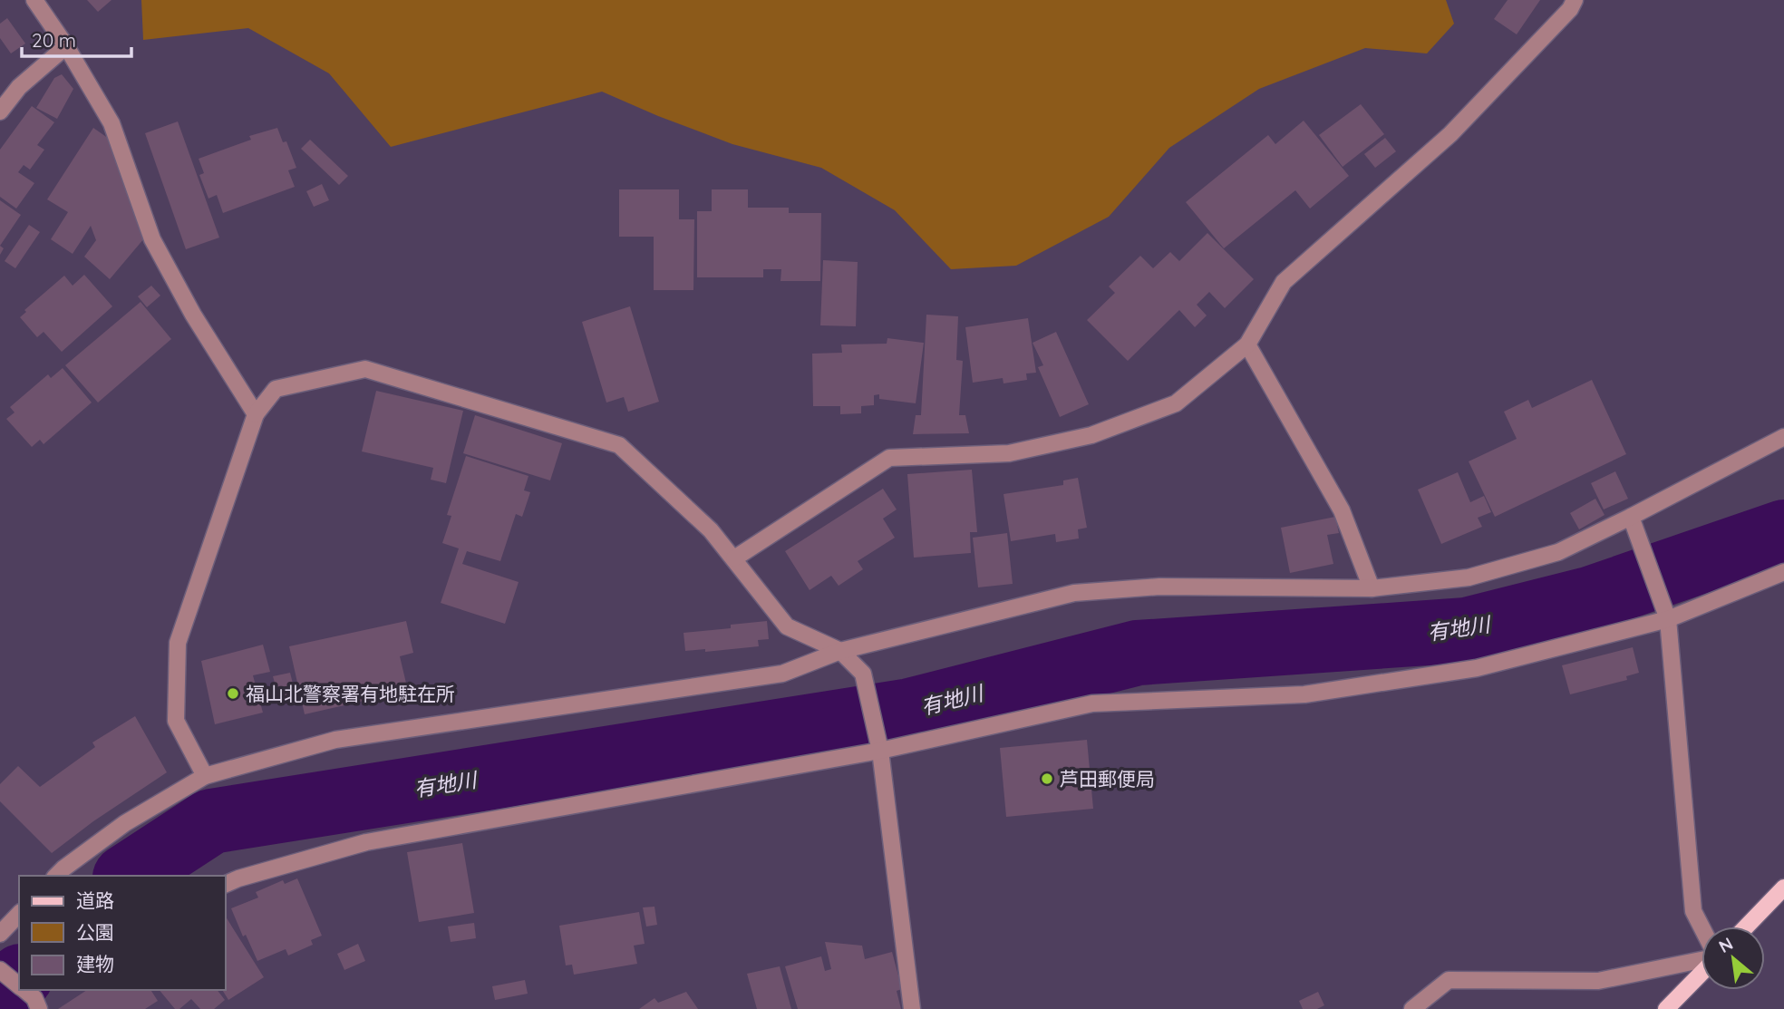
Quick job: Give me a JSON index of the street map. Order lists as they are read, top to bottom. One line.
{"water":["有地川"],"places":["福山北警察署有地駐在所","芦田郵便局"],"legend":["道路","公園","建物"],"scale_bar":"20 m","north":"top left"}
